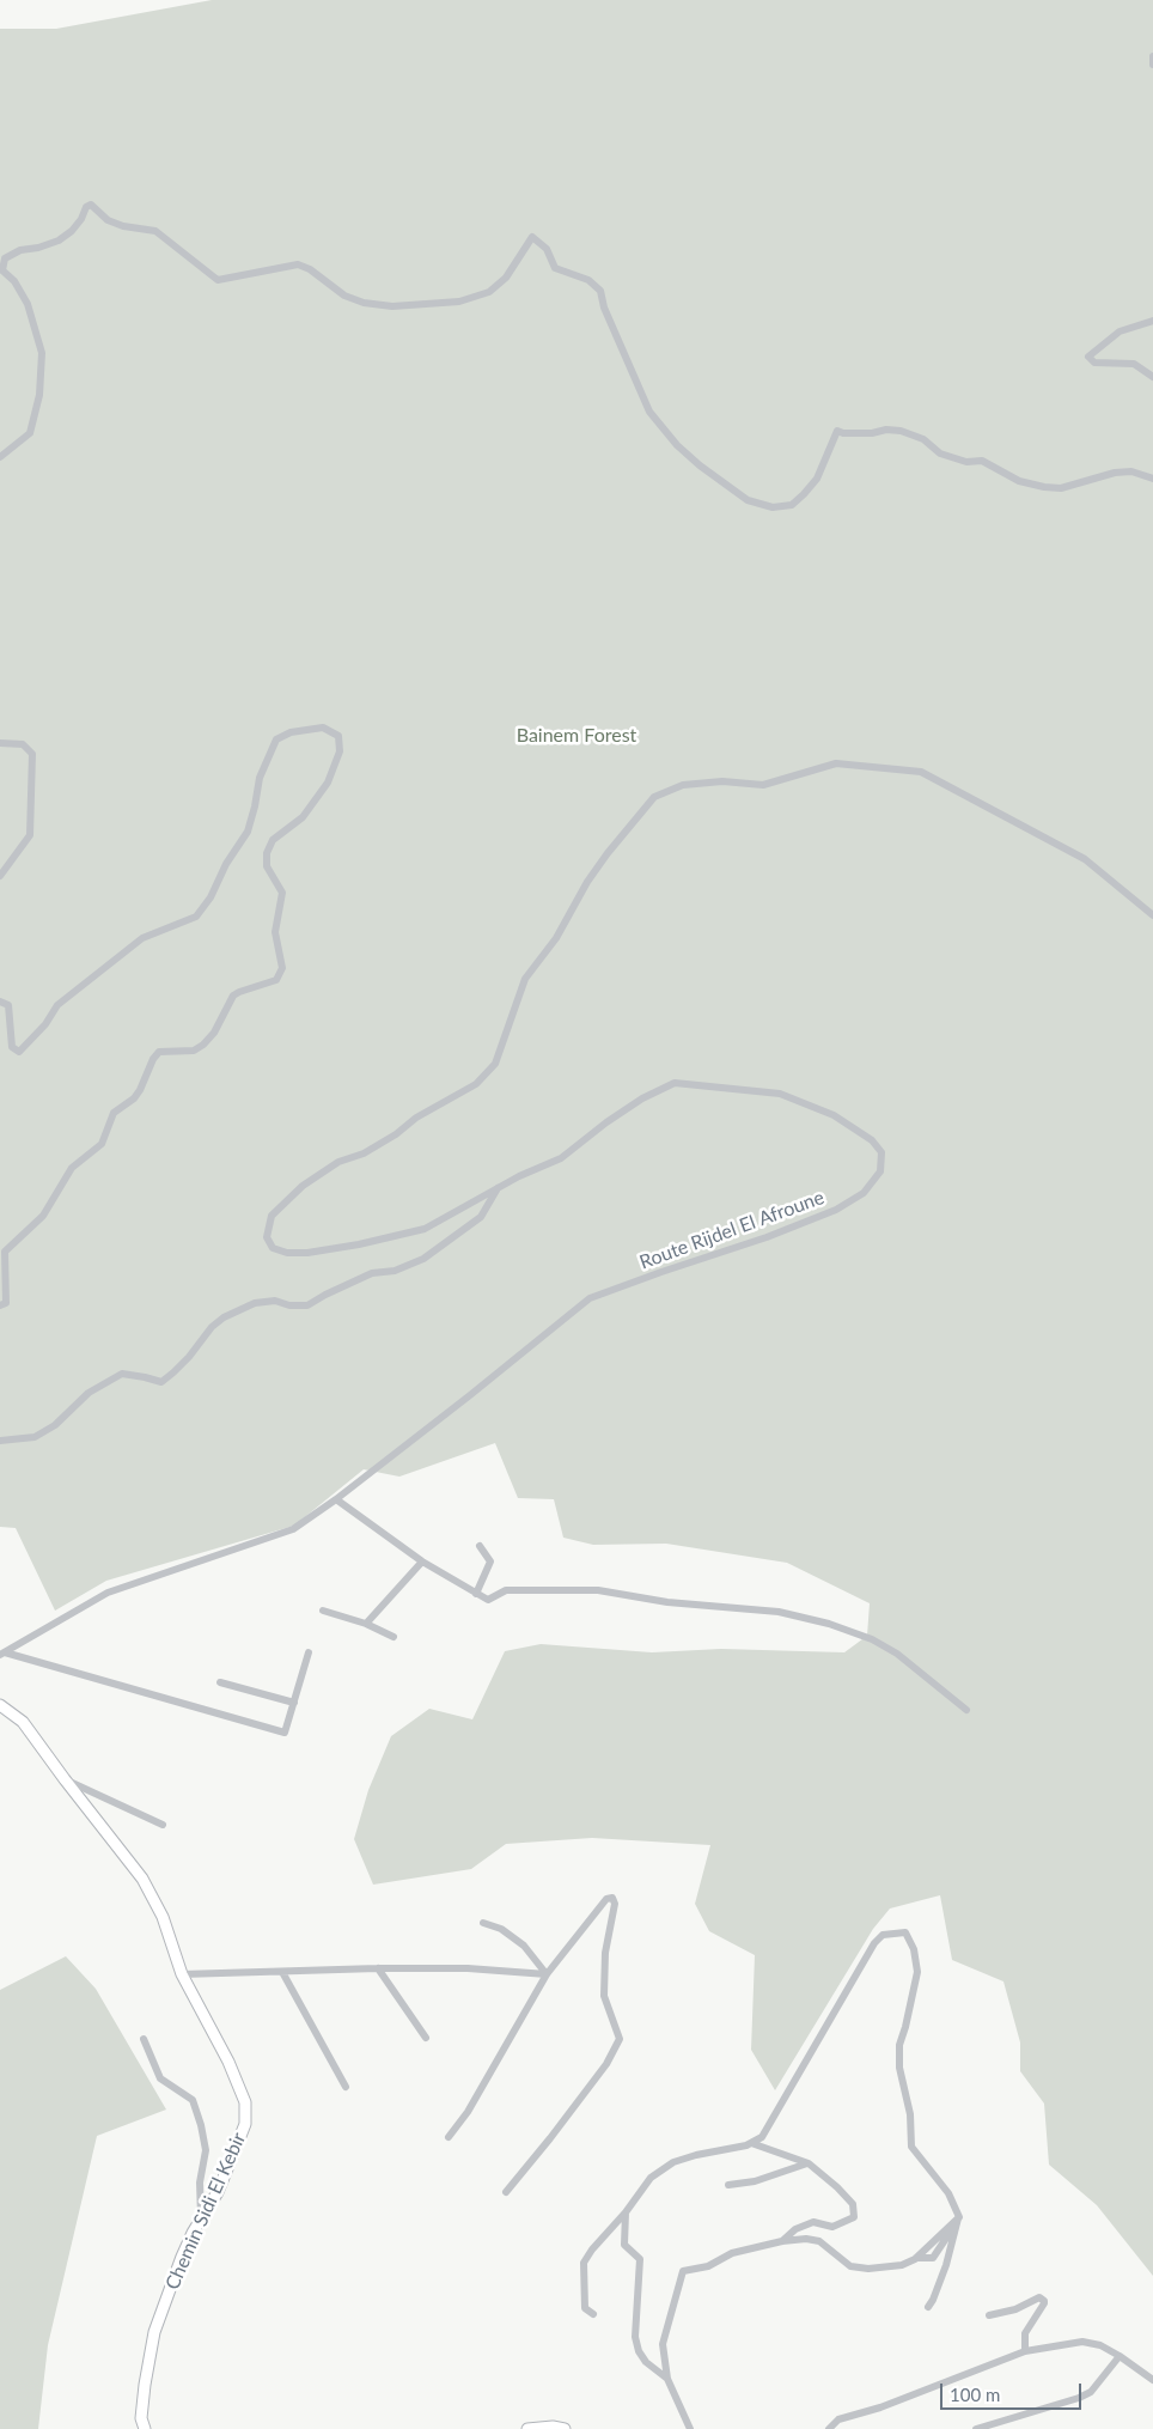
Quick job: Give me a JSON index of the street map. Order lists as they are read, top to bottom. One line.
{"streets":{"street":["Route Rijdel El Afroune","Chemin Sidi El Kebir"]},"parks":["Bainem Forest"],"scale_bar":"100 m"}
